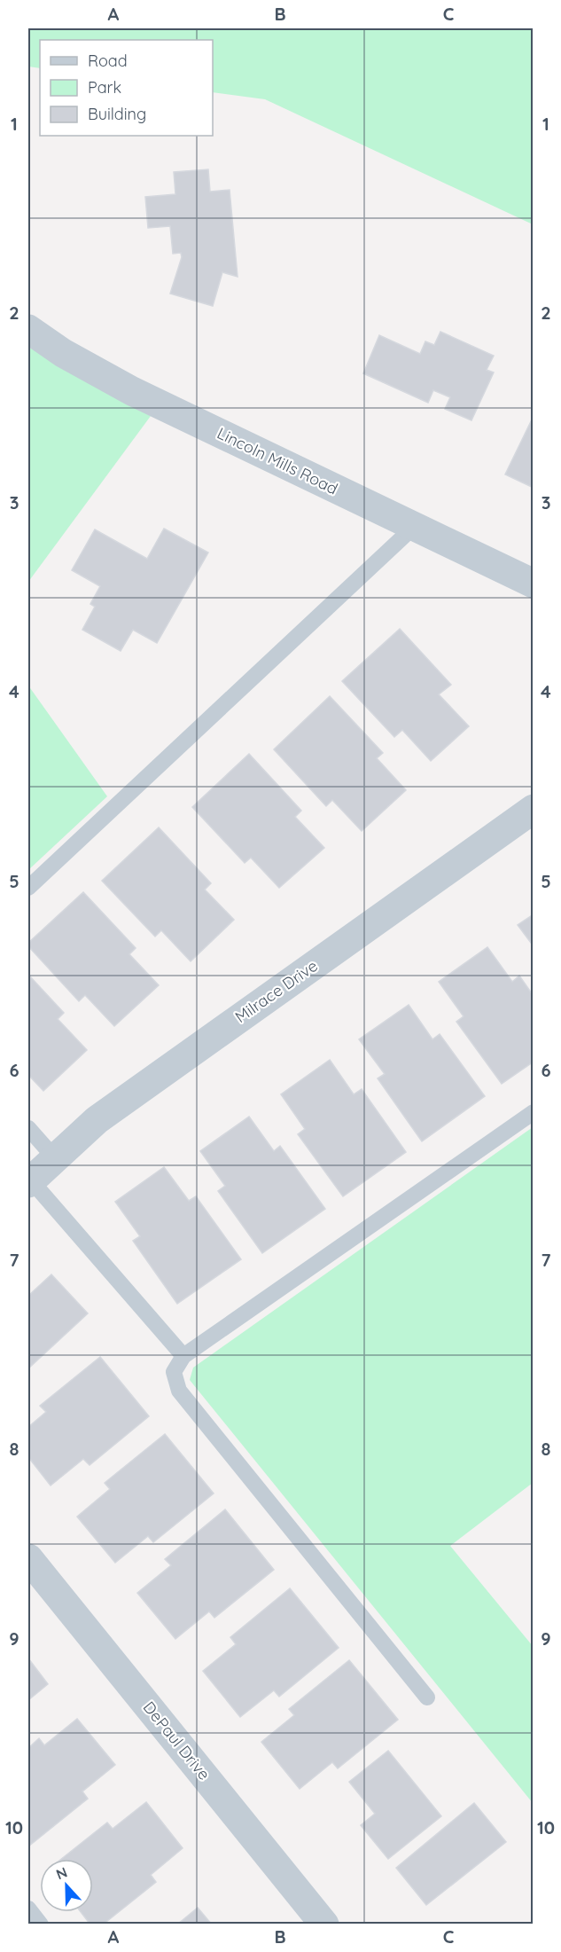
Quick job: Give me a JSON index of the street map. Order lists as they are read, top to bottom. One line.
{"streets":{"street":["Lincoln Mills Road","Milrace Drive","DePaul Drive"]},"legend":["Road","Park","Building"],"north":"top","grid":{"columns":["A","B","C"],"rows":["1","2","3","4","5","6","7","8","9","10"]}}
